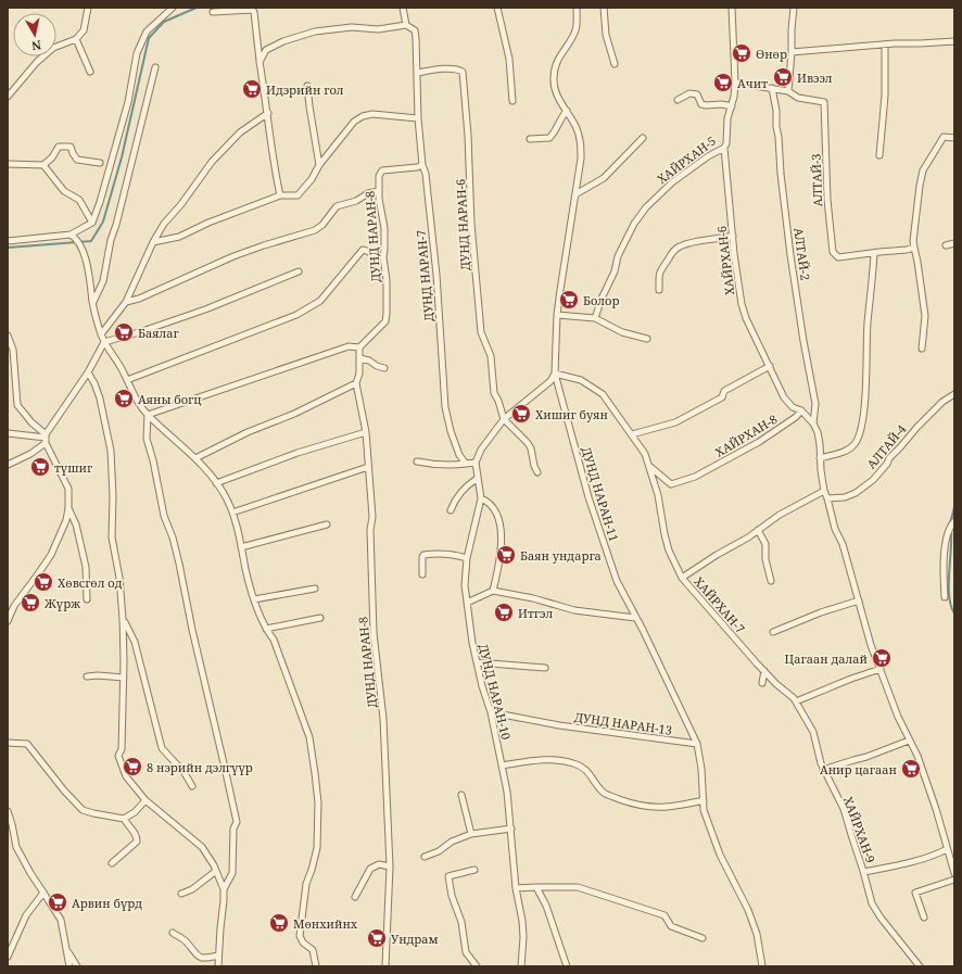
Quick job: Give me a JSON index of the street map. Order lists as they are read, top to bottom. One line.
{"streets":{"street":["ХАЙРХАН-5","АЛТАЙ-3","ДУНД НАРАН-6","ДУНД НАРАН-8","АЛТАЙ-2","ХАЙРХАН-6","ДУНД НАРАН-7","ХАЙРХАН-8","АЛТАЙ-4","ДУНД НАРАН-11","ХАЙРХАН-7","ДУНД НАРАН-10","ДУНД НАРАН-13","ХАЙРХАН-9"]},"crossings":[["ХАЙРХАН-5","ХАЙРХАН-6"],["ДУНД НАРАН-6","ДУНД НАРАН-7"],["ДУНД НАРАН-8","ДУНД НАРАН-7"],["ХАЙРХАН-8","ХАЙРХАН-7"],["ДУНД НАРАН-11","ХАЙРХАН-7"],["ДУНД НАРАН-11","ДУНД НАРАН-13"],["ХАЙРХАН-7","ХАЙРХАН-9"],["ДУНД НАРАН-10","ДУНД НАРАН-13"]],"places":{"supermarket":["Өнөр","Ивээл","Ачит","Идэрийн гол","Болор","Баялаг","Аяны богц","Хишиг буян","түшиг","Баян ундарга","Хөвсгөл од","Жүрж","Итгэл","Цагаан далай","8 нэрийн дэлгүүр","Анир цагаан","Арвин бүрд","Мөнхийнх","Ундрам"]},"north":"bottom"}
